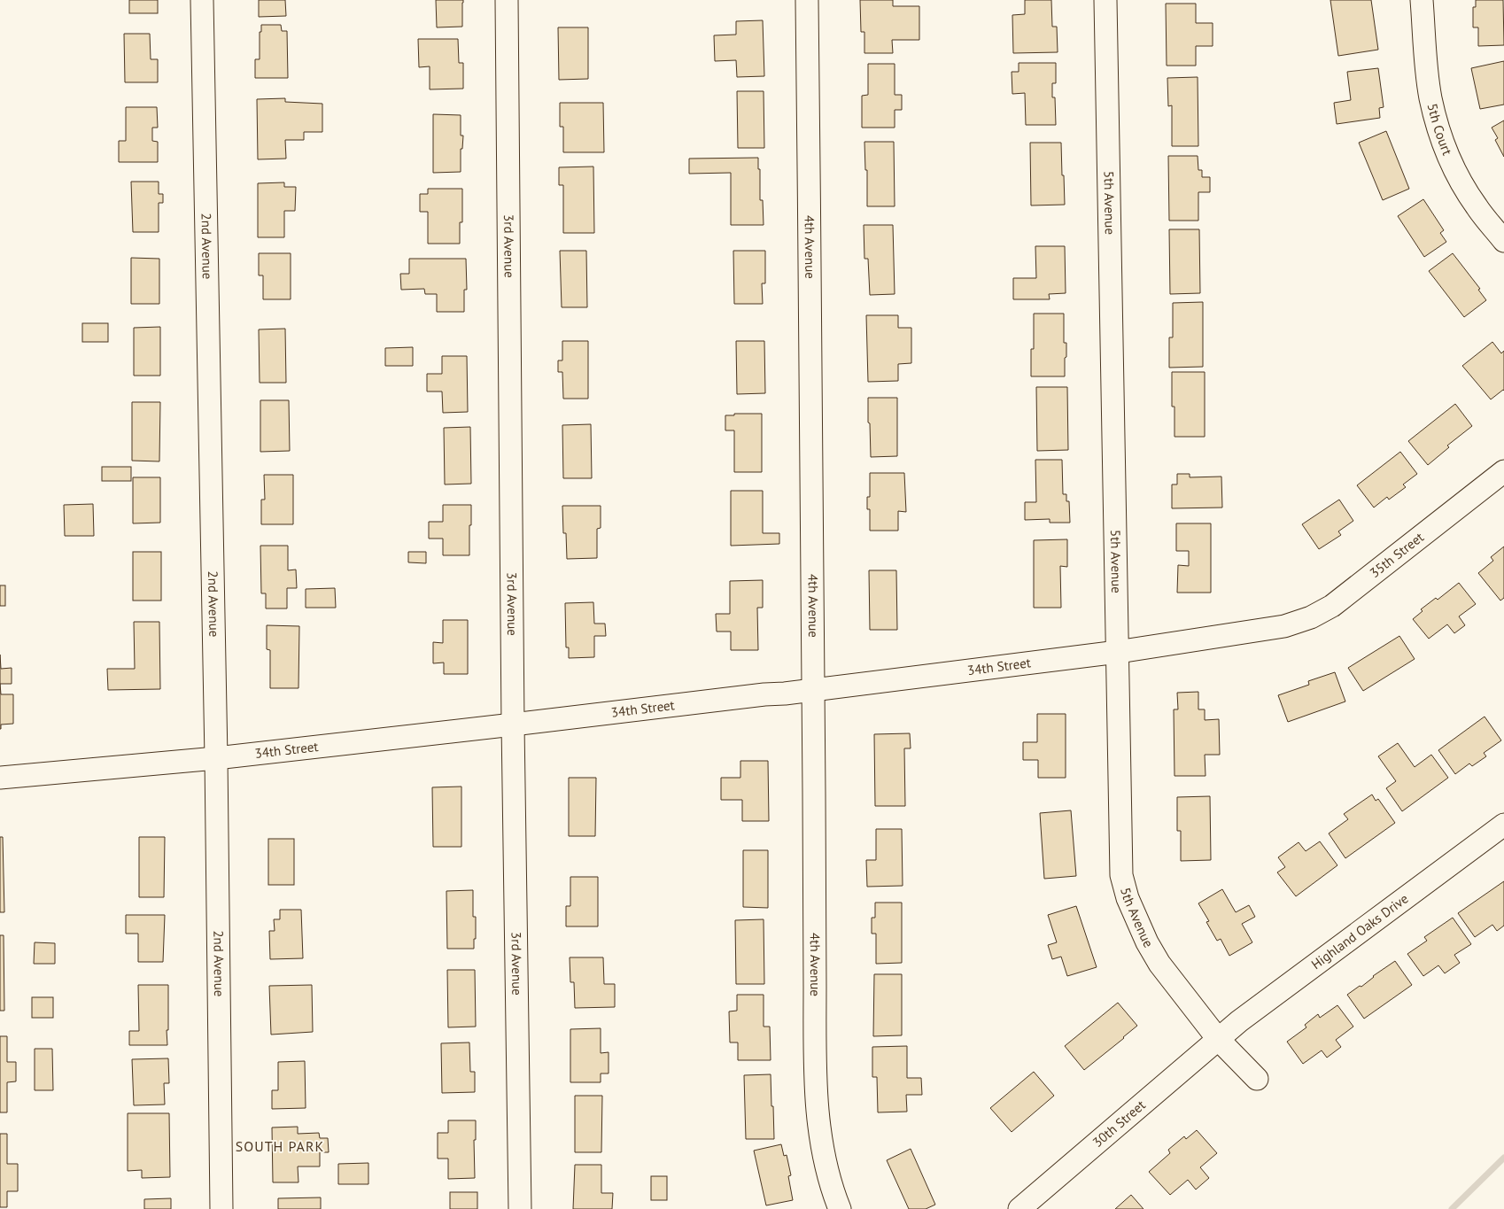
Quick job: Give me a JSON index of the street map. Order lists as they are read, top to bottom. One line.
{"streets":{"street":["5th Court","5th Avenue","2nd Avenue","3rd Avenue","4th Avenue","35th Street","34th Street","Highland Oaks Drive","30th Street"]},"crossings":[["5th Avenue","34th Street"],["5th Avenue","Highland Oaks Drive"],["5th Avenue","30th Street"],["2nd Avenue","34th Street"],["3rd Avenue","34th Street"],["4th Avenue","34th Street"],["35th Street","34th Street"],["Highland Oaks Drive","30th Street"]],"districts":["SOUTH PARK"]}
